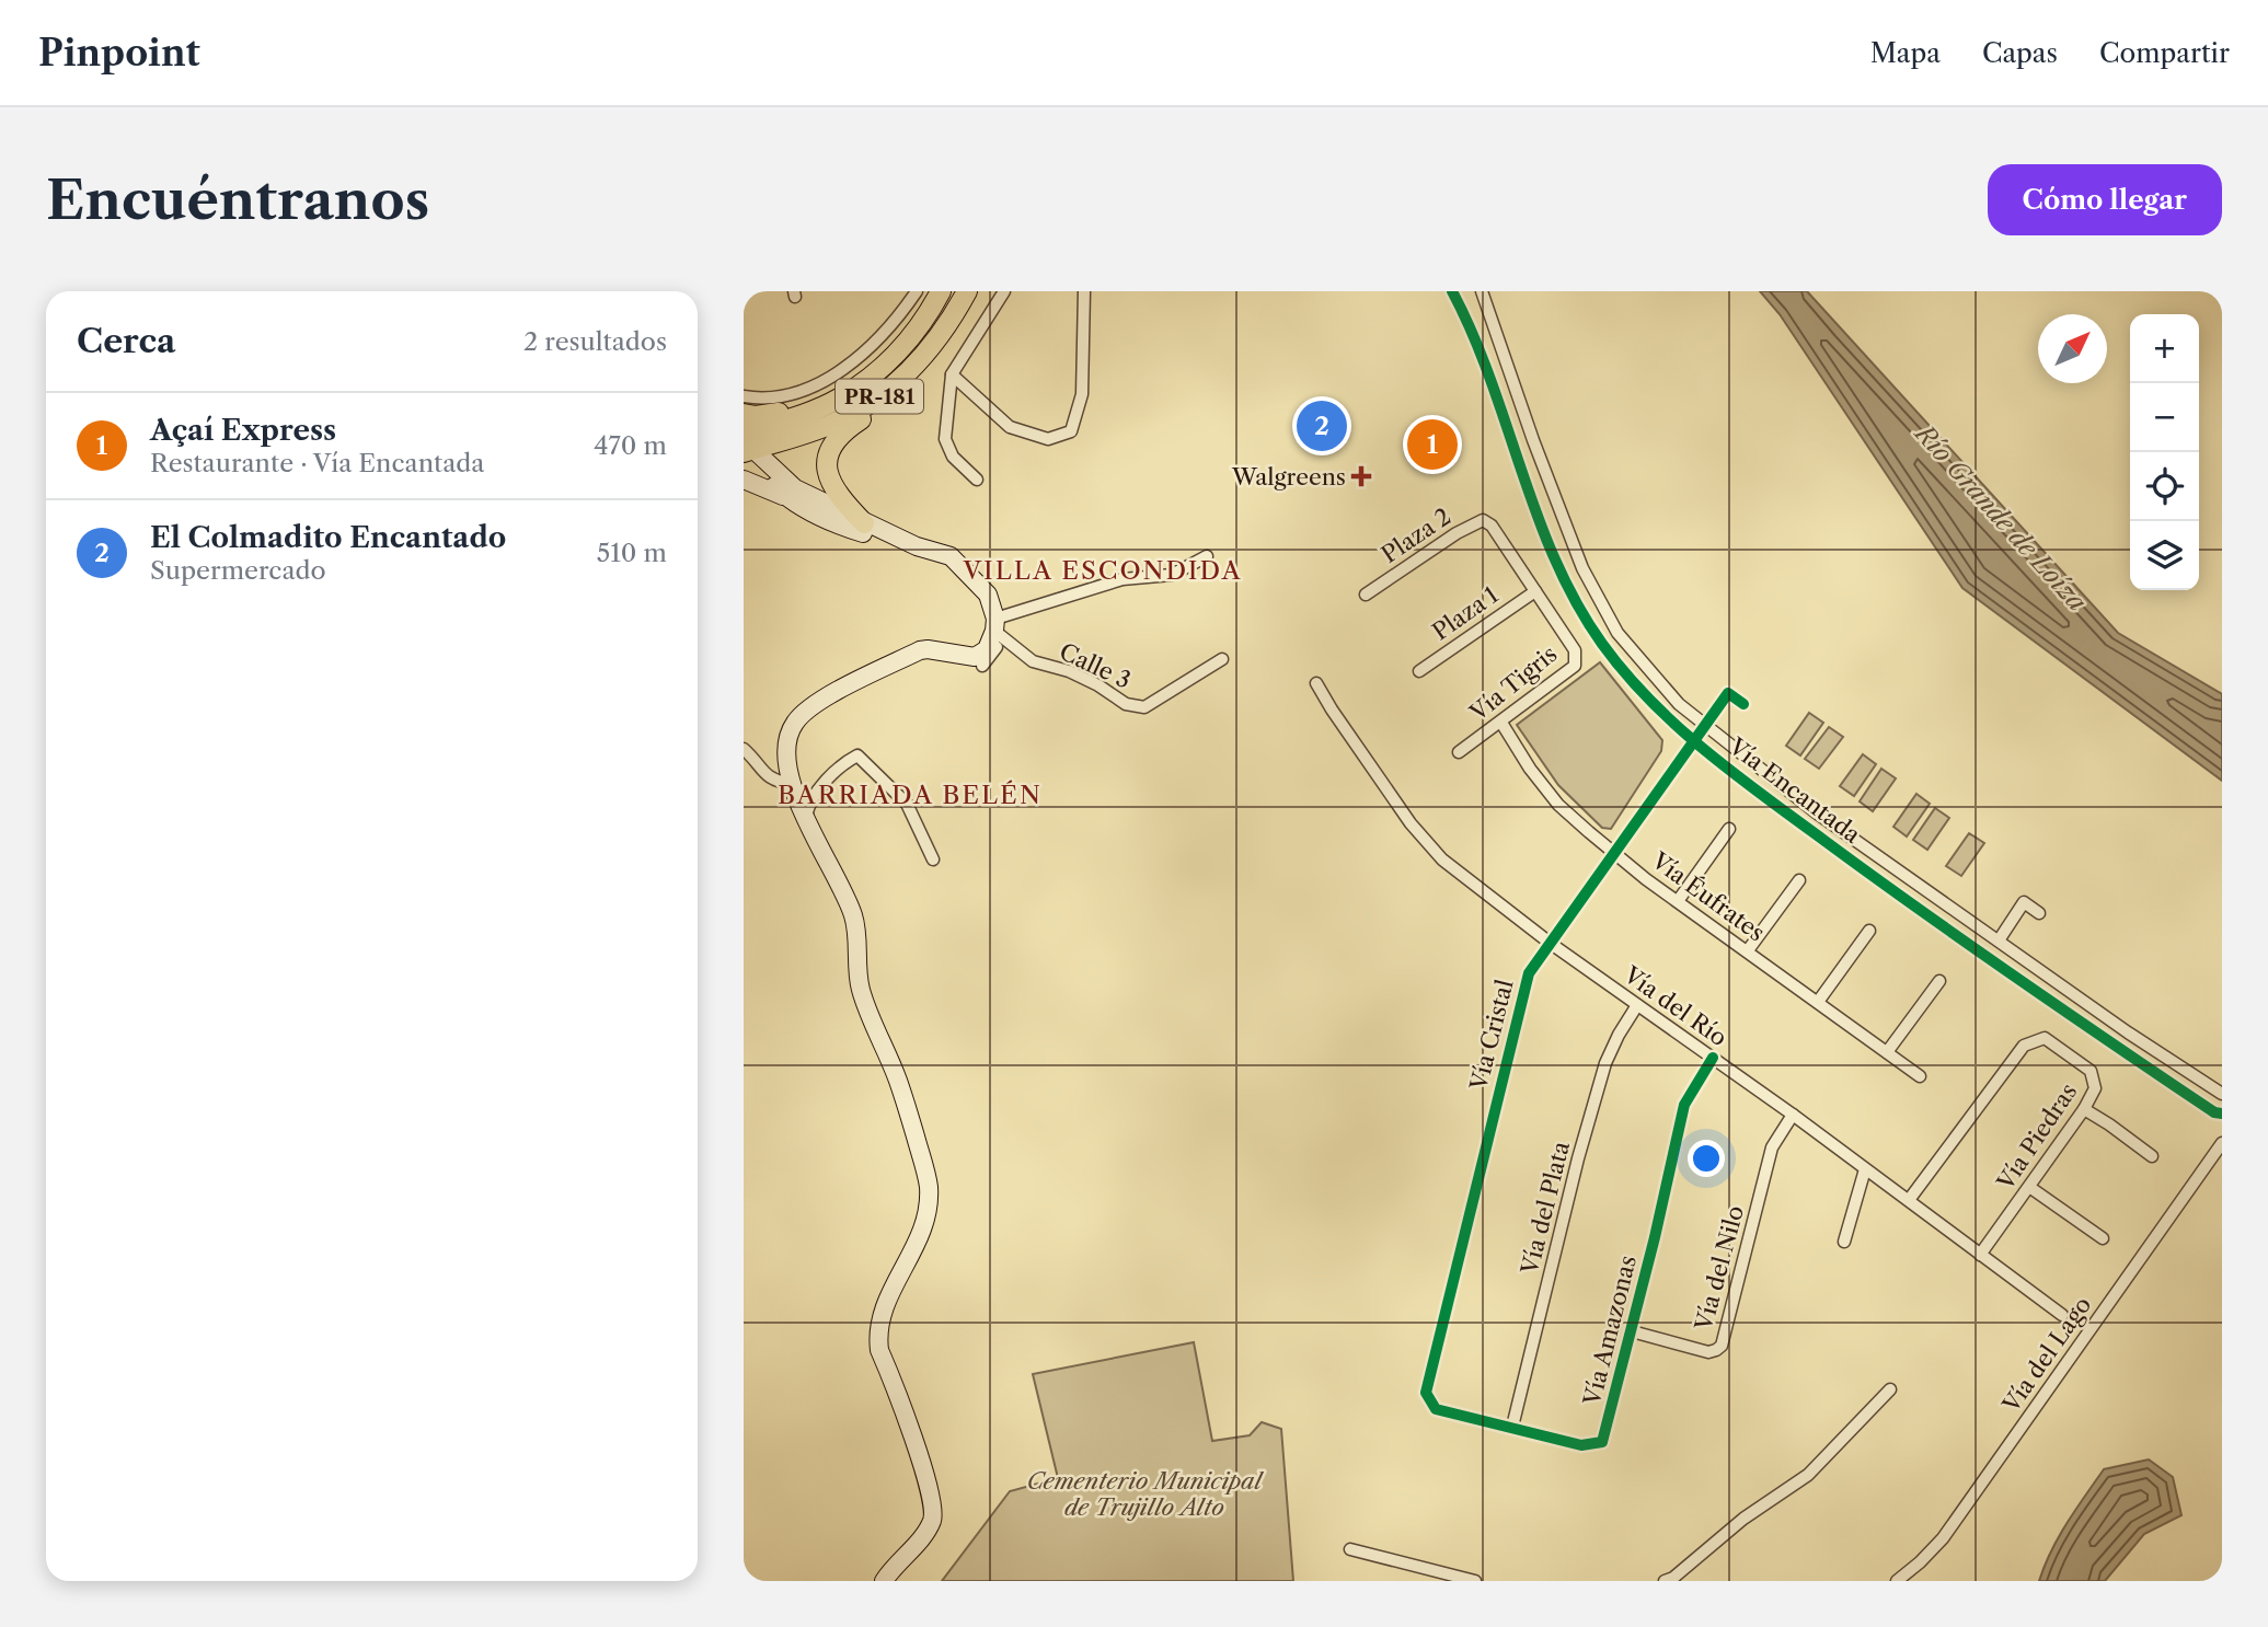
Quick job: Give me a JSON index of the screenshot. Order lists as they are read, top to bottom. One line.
{"streets":{"main road":["PR-181"],"street":["Plaza 2","Plaza 1","Calle 3","Vía Tigris","Vía Encantada","Vía Éufrates","Vía del Río","Vía Cristal","Vía Piedras","Vía del Plata","Vía del Nilo","Vía Amazonas","Vía del Lago"]},"crossings":[["Plaza 2","Vía Tigris"],["Plaza 1","Vía Tigris"],["Vía Tigris","Vía Éufrates"],["Vía Encantada","Vía Cristal"],["Vía Éufrates","Vía Cristal"],["Vía del Río","Vía Cristal"],["Vía del Río","Vía Piedras"],["Vía del Río","Vía del Plata"],["Vía del Río","Vía del Nilo"],["Vía del Río","Vía Amazonas"],["Vía Cristal","Vía Amazonas"],["Vía del Plata","Vía Amazonas"],["Vía del Nilo","Vía Amazonas"]],"districts":["VILLA ESCONDIDA","BARRIADA BELÉN"],"water":["Río Grande de Loíza"],"parks":["Cementerio Municipal de Trujillo Alto"],"places":{"health":["Walgreens"]},"north":"top right","page":{"header":"Pinpoint","nav":["Mapa","Capas","Compartir"],"buttons":"Cómo llegar","title":"Encuéntranos","heading":["Cerca","2 resultados"],"map_buttons":["+","−"],"list":[{"mark":"1","name":"Açaí Express","note":"Restaurante · Vía Encantada","value":"470 m"},{"mark":"2","name":"El Colmadito Encantado","note":"Supermercado","value":"510 m"}],"pins":["2","1"]}}
